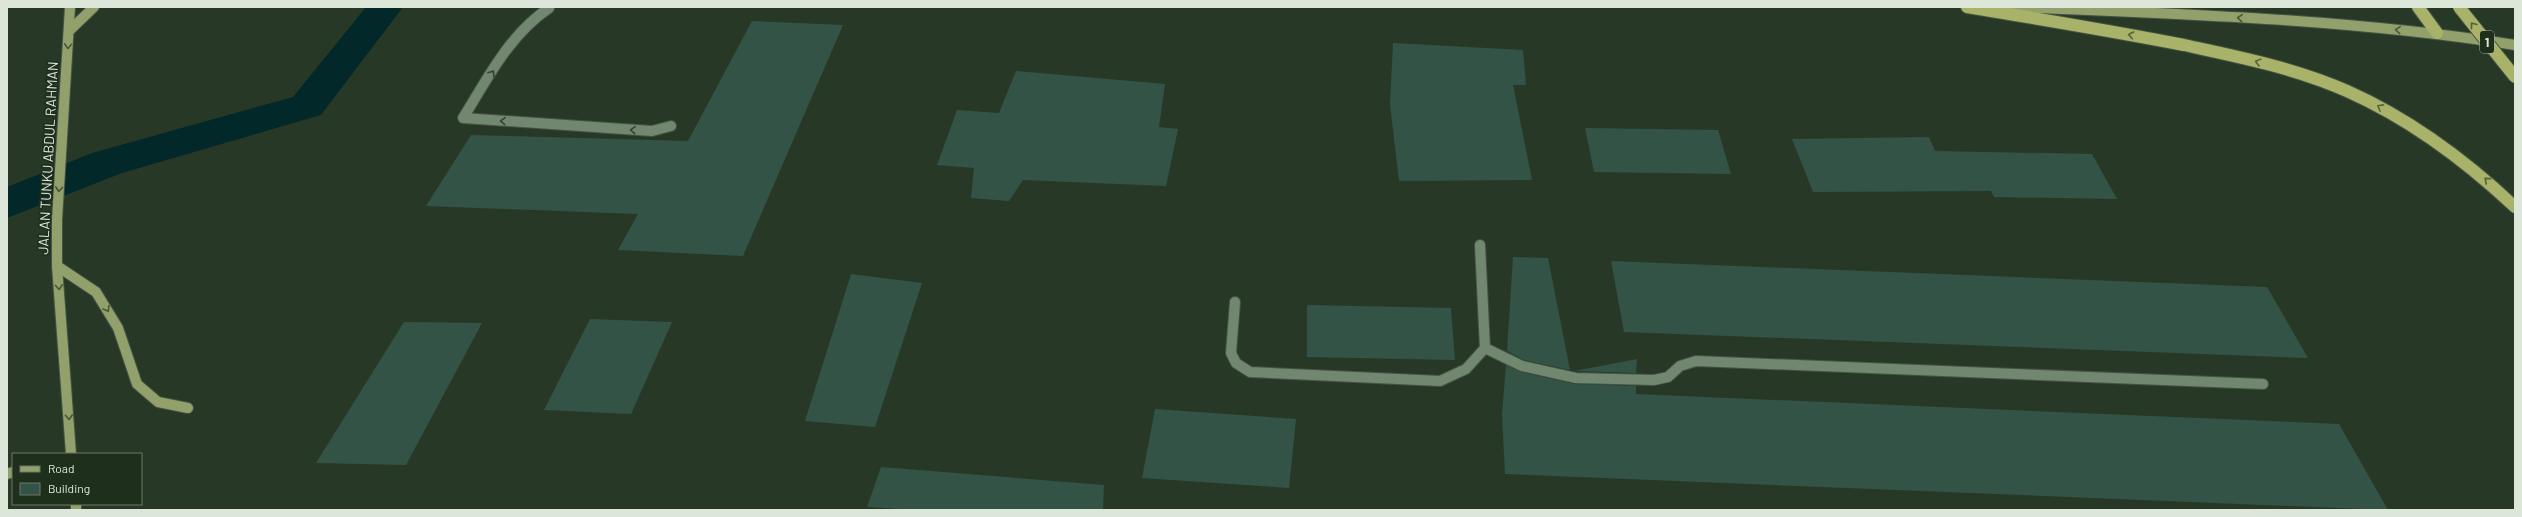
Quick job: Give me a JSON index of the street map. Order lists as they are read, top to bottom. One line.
{"streets":{"highway":["1"],"main road":["JALAN TUNKU ABDUL RAHMAN"]},"one_way":["JALAN TUNKU ABDUL RAHMAN"],"legend":["Road","Building"]}
